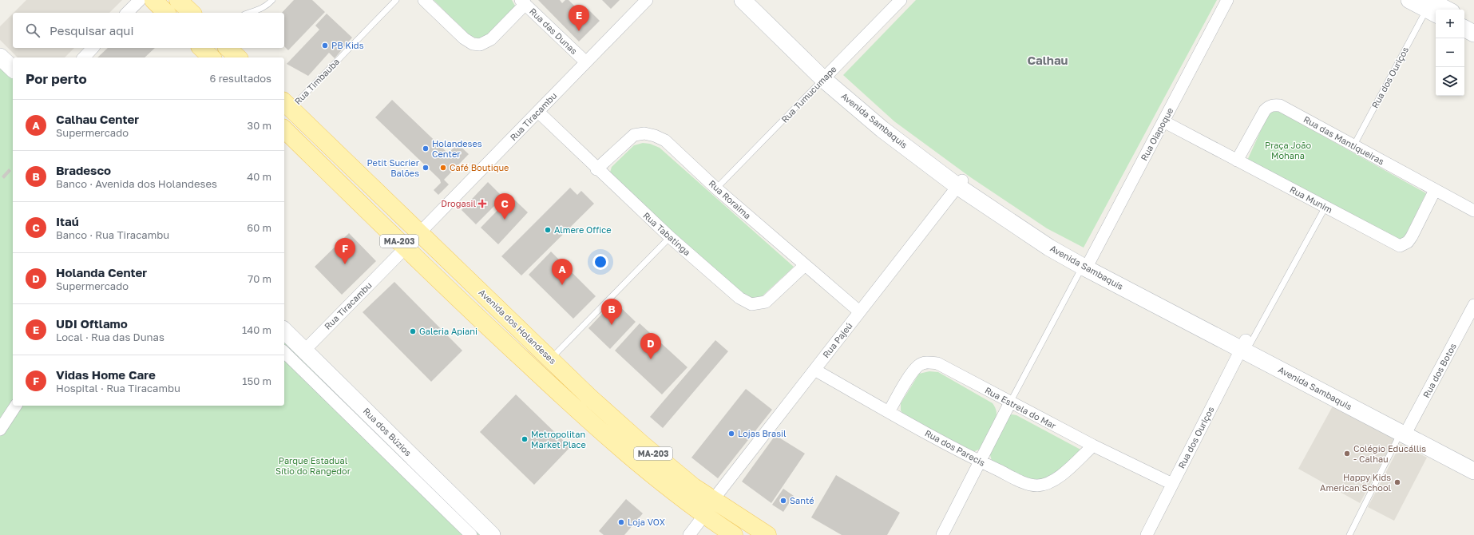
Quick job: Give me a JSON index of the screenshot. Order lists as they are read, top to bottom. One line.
{"streets":{"main road":["Avenida Sambaquis","MA-203","Avenida dos Holandeses","Rua dos Búzios"],"street":["Rua das Dunas","Rua dos Ouriços","Rua Tumucumape","Rua Tiracambu","Rua Oiapoque","Rua das Mantiqueiras","Rua Roraima","Rua Munim","Rua Tabatinga","Rua Pajeú","Rua dos Botos","Rua Estrela do Mar","Rua dos Parecis"],"lane":["Rua Timbauba"]},"crossings":[["Rua das Dunas","Rua Tiracambu"],["Rua dos Ouriços","Avenida Sambaquis"],["Rua dos Ouriços","Rua das Mantiqueiras"],["Rua dos Ouriços","Rua Munim"],["Rua dos Ouriços","Rua Estrela do Mar"],["Rua Timbauba","Avenida dos Holandeses"],["Rua Tumucumape","Avenida Sambaquis"],["Rua Tumucumape","Rua Roraima"],["Rua Tiracambu","Rua Tabatinga"],["Rua Tiracambu","MA-203"],["Rua Tiracambu","Avenida dos Holandeses"],["Rua Tiracambu","Rua dos Búzios"],["Avenida Sambaquis","Rua Oiapoque"],["Avenida Sambaquis","Rua Pajeú"],["Avenida Sambaquis","Rua dos Botos"],["Rua Oiapoque","Rua Munim"],["Rua das Mantiqueiras","Rua Munim"],["Rua Roraima","Rua Tabatinga"],["Rua Roraima","Rua Pajeú"],["Avenida dos Holandeses","Rua Pajeú"],["Rua Pajeú","Rua dos Parecis"],["Rua Estrela do Mar","Rua dos Parecis"]],"districts":["Calhau"],"parks":["Praça João Mohana","Parque Estadual Sítio do Rangedor"],"places":{"other":["PB Kids","Holandeses Center","Petit Sucrier Balões","Café Boutique","Almere Office","Galeria Apiani","Lojas Brasil","Metropolitan Market Place","Colégio Educállis - Calhau","Happy Kids American School","Santé","Loja VOX"],"health":["Drogasil"]},"page":{"pins":["E","C","F","A","B","D"],"map_buttons":["+","−"],"search":"Pesquisar aqui","heading":["Por perto","6 resultados"],"list":[{"mark":"A","name":"Calhau Center","note":"Supermercado","value":"30 m"},{"mark":"B","name":"Bradesco","note":"Banco · Avenida dos Holandeses","value":"40 m"},{"mark":"C","name":"Itaú","note":"Banco · Rua Tiracambu","value":"60 m"},{"mark":"D","name":"Holanda Center","note":"Supermercado","value":"70 m"},{"mark":"E","name":"UDI Oftlamo","note":"Local · Rua das Dunas","value":"140 m"},{"mark":"F","name":"Vidas Home Care","note":"Hospital · Rua Tiracambu","value":"150 m"}]}}
